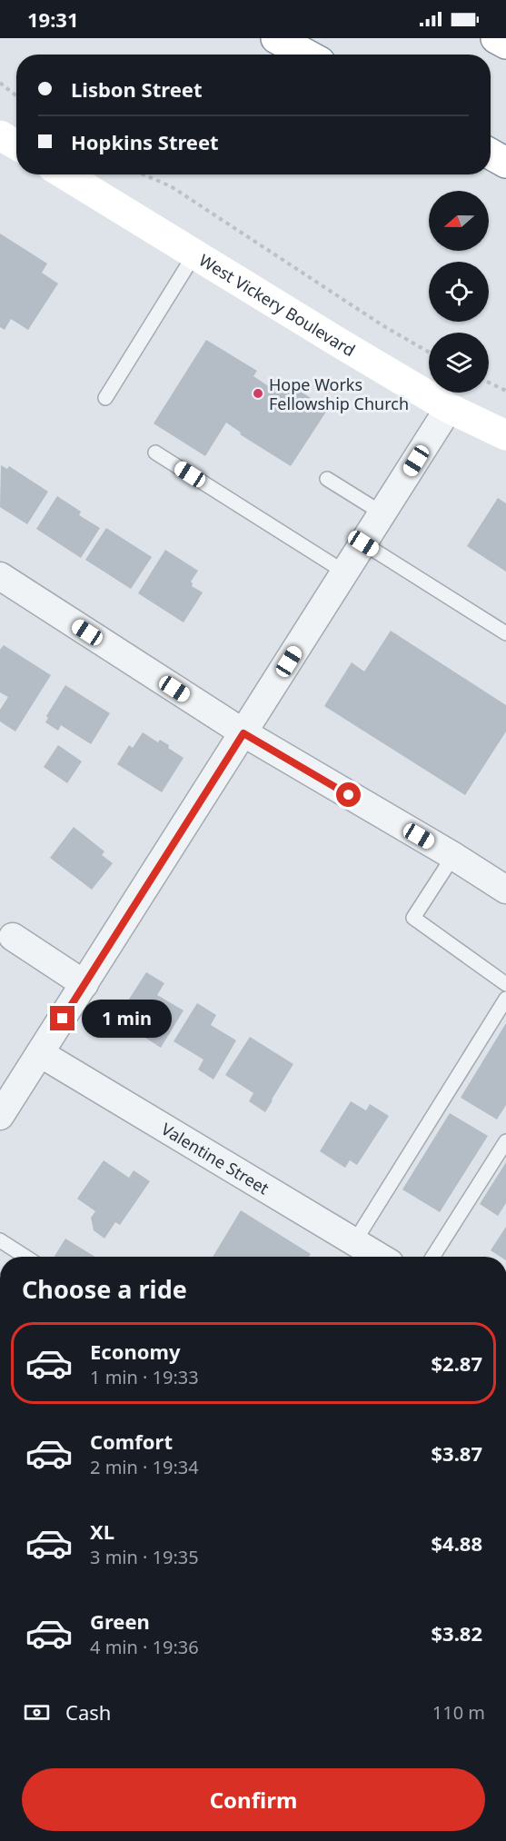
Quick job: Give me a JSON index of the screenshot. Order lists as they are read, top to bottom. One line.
{"streets":{"main road":["West Vickery Boulevard"],"street":["Valentine Street"]},"places":["Hope Works Fellowship Church"],"north":"left","page":{"status":"19:31","banner":["Lisbon Street","Hopkins Street"],"bubble":"1 min","heading":"Choose a ride","list":[{"name":"Economy","note":"1 min · 19:33","value":"$2.87"},{"name":"Comfort","note":"2 min · 19:34","value":"$3.87"},{"name":"XL","note":"3 min · 19:35","value":"$4.88"},{"name":"Green","note":"4 min · 19:36","value":"$3.82"}],"pay":["Cash","110 m"],"buttons":"Confirm"}}
